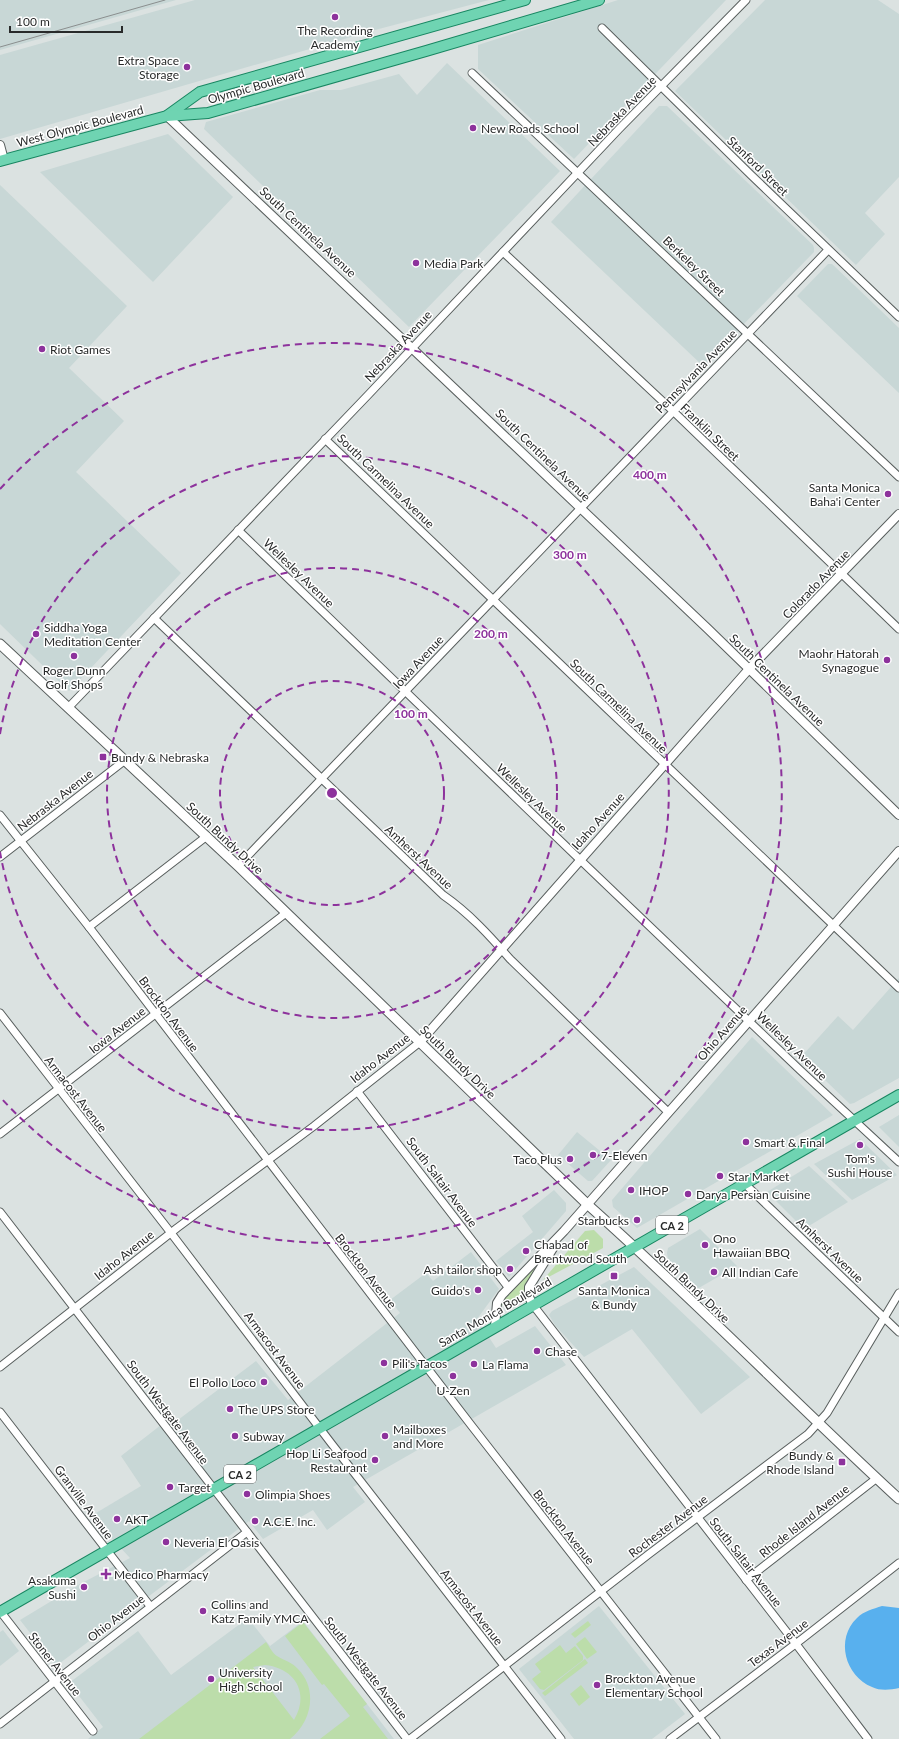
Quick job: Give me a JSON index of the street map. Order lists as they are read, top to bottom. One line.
{"streets":{"main road":["Olympic Boulevard","West Olympic Boulevard","South Bundy Drive","CA 2","Santa Monica Boulevard"],"street":["Nebraska Avenue","Stanford Street","South Centinela Avenue","Berkeley Street","Pennsylvania Avenue","Franklin Street","South Carmelina Avenue","Wellesley Avenue","Colorado Avenue","Iowa Avenue","Idaho Avenue","Amherst Avenue","Brockton Avenue","Ohio Avenue","Armacost Avenue","South Saltair Avenue","South Westgate Avenue","Granville Avenue","Rhode Island Avenue","Rochester Avenue","Texas Avenue","Stoner Avenue"]},"crossings":[["Olympic Boulevard","West Olympic Boulevard"],["Olympic Boulevard","South Centinela Avenue"],["Nebraska Avenue","Stanford Street"],["Nebraska Avenue","South Centinela Avenue"],["Nebraska Avenue","Berkeley Street"],["Nebraska Avenue","Franklin Street"],["Nebraska Avenue","South Carmelina Avenue"],["Nebraska Avenue","Wellesley Avenue"],["Nebraska Avenue","South Bundy Drive"],["Nebraska Avenue","Amherst Avenue"],["Nebraska Avenue","Brockton Avenue"],["West Olympic Boulevard","South Centinela Avenue"],["Stanford Street","Pennsylvania Avenue"],["South Centinela Avenue","Pennsylvania Avenue"],["South Centinela Avenue","Colorado Avenue"],["South Centinela Avenue","Iowa Avenue"],["South Centinela Avenue","Idaho Avenue"],["Berkeley Street","Pennsylvania Avenue"],["Pennsylvania Avenue","Franklin Street"],["Pennsylvania Avenue","Iowa Avenue"],["Franklin Street","Colorado Avenue"],["South Carmelina Avenue","Iowa Avenue"],["South Carmelina Avenue","Idaho Avenue"],["South Carmelina Avenue","Ohio Avenue"],["Wellesley Avenue","Iowa Avenue"],["Wellesley Avenue","Idaho Avenue"],["Wellesley Avenue","Ohio Avenue"],["Wellesley Avenue","Santa Monica Boulevard"],["Colorado Avenue","Idaho Avenue"],["Iowa Avenue","South Bundy Drive"],["Iowa Avenue","Amherst Avenue"],["Iowa Avenue","Brockton Avenue"],["Iowa Avenue","Armacost Avenue"],["Idaho Avenue","South Bundy Drive"],["Idaho Avenue","Amherst Avenue"],["Idaho Avenue","Brockton Avenue"],["Idaho Avenue","Armacost Avenue"],["Idaho Avenue","South Saltair Avenue"],["Idaho Avenue","South Westgate Avenue"],["South Bundy Drive","Ohio Avenue"],["South Bundy Drive","Santa Monica Boulevard"],["South Bundy Drive","Rhode Island Avenue"],["South Bundy Drive","Rochester Avenue"],["Amherst Avenue","Ohio Avenue"],["Amherst Avenue","Santa Monica Boulevard"],["Amherst Avenue","Rochester Avenue"],["Brockton Avenue","Santa Monica Boulevard"],["Brockton Avenue","Rochester Avenue"],["Brockton Avenue","Texas Avenue"],["Ohio Avenue","South Saltair Avenue"],["Ohio Avenue","Santa Monica Boulevard"],["Ohio Avenue","South Westgate Avenue"],["Ohio Avenue","Granville Avenue"],["Ohio Avenue","Stoner Avenue"],["Armacost Avenue","Santa Monica Boulevard"],["Armacost Avenue","Rochester Avenue"],["South Saltair Avenue","Santa Monica Boulevard"],["South Saltair Avenue","Rhode Island Avenue"],["South Saltair Avenue","Rochester Avenue"],["South Saltair Avenue","Texas Avenue"],["Santa Monica Boulevard","South Westgate Avenue"],["Santa Monica Boulevard","Granville Avenue"],["Santa Monica Boulevard","Stoner Avenue"]],"places":{"other":["The Recording Academy","Extra Space Storage","New Roads School","Media Park","Riot Games","Santa Monica Baha'i Center","Siddha Yoga Meditation Center","Roger Dunn Golf Shops","Maohr Hatorah Synagogue","Smart & Final","Tom's Sushi House","7-Eleven","Taco Plus","Star Market","IHOP","Darya Persian Cuisine","Starbucks","Ono Hawaiian BBQ","Chabad of Brentwood South","Ash tailor shop","All Indian Cafe","Guido's","Chase","Pili's Tacos","La Flama","U-Zen","El Pollo Loco","The UPS Store","Subway","Mailboxes and More","Hop Li Seafood Restaurant","Target","Olimpia Shoes","AKT","A.C.E. Inc.","Neveria El Oasis","Asakuma Sushi","Collins and Katz Family YMCA","University High School","Brockton Avenue Elementary School"],"transit":["Bundy & Nebraska","Santa Monica & Bundy","Bundy & Rhode Island"],"health":["Medico Pharmacy"]},"scale_bar":"100 m","rings":["400 m","300 m","200 m","100 m"]}
